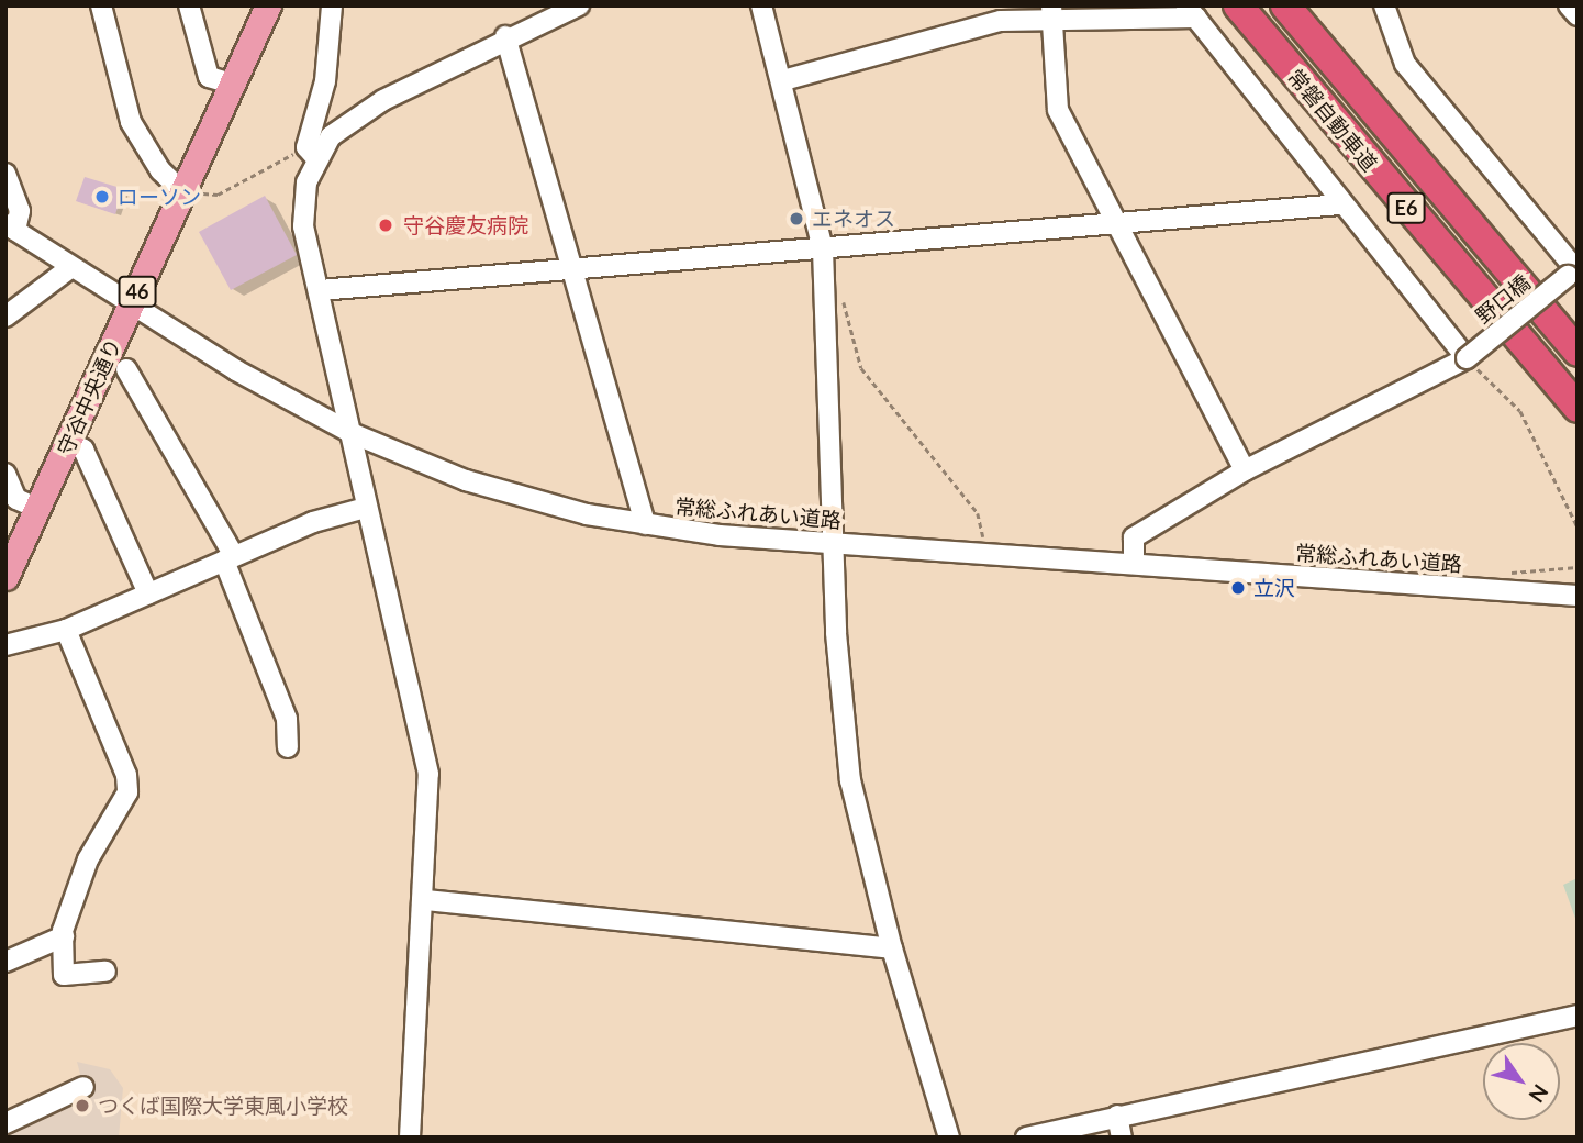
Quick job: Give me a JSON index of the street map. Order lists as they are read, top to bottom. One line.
{"streets":{"highway":["常磐自動車道","E6"],"main road":["46","守谷中央通り"],"street":["野口橋","常総ふれあい道路"]},"crossings":[["野口橋","常総ふれあい道路"],["守谷中央通り","常総ふれあい道路"]],"places":["ローソン","エネオス","守谷慶友病院","立沢","つくば国際大学東風小学校"],"north":"bottom right"}
